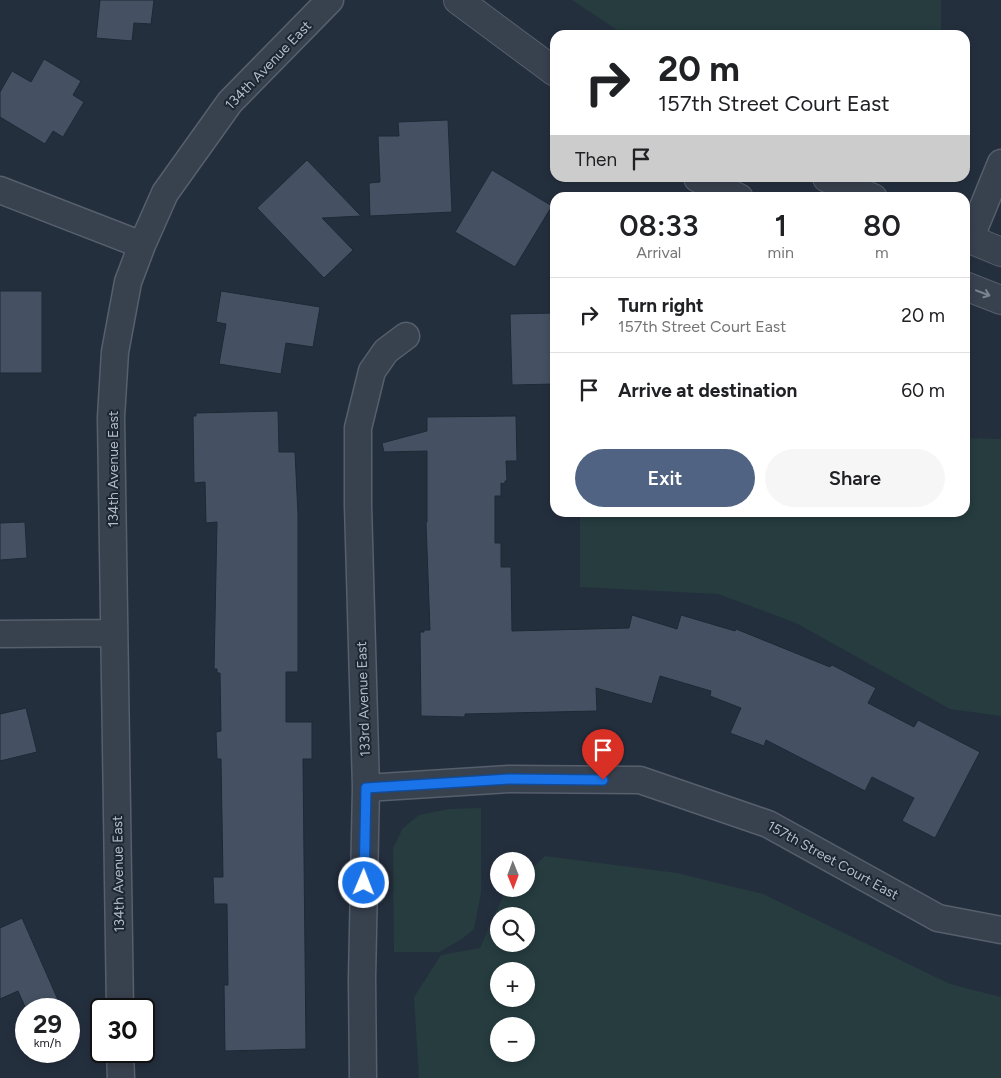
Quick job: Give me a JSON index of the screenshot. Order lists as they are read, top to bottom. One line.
{"streets":{"street":["134th Avenue East","133rd Avenue East","157th Street Court East"]},"crossings":[["133rd Avenue East","157th Street Court East"]],"north":"bottom","page":{"turn":["20 m","157th Street Court East"],"then":"Then","eta":["08:33","Arrival","1","min","80","m"],"list":[{"name":"Turn right","note":"157th Street Court East","value":"20 m"},{"name":"Arrive at destination","value":"60 m"}],"buttons":["Exit","Share"],"map_buttons":["+","−"],"speed":"29 km/h","limit":"30"}}
